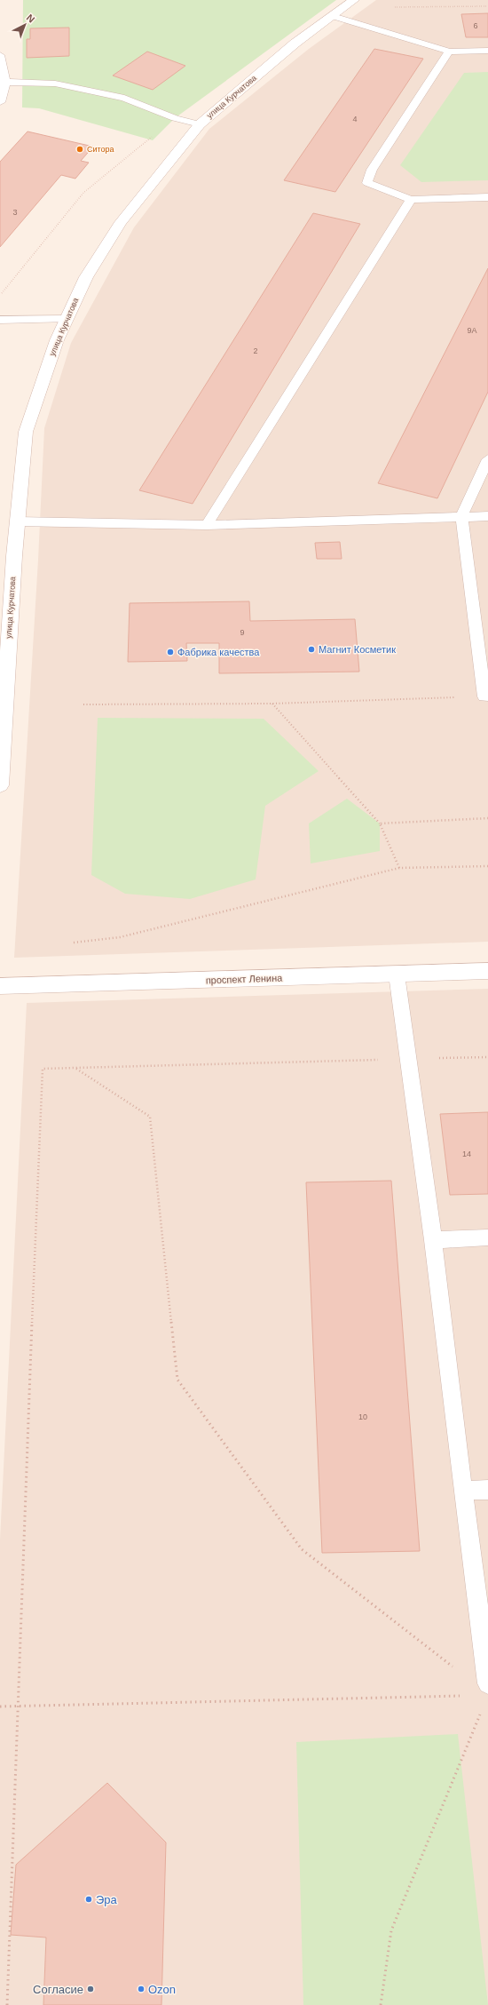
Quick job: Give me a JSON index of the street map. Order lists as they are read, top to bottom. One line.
{"streets":{"street":["улица Курчатова","проспект Ленина"]},"places":["Ситора","Магнит Косметик","Фабрика качества","Эра","Согласие","Ozon"],"house_numbers":["6","4","3","9А","2","9","14","10"],"north":"top right"}
